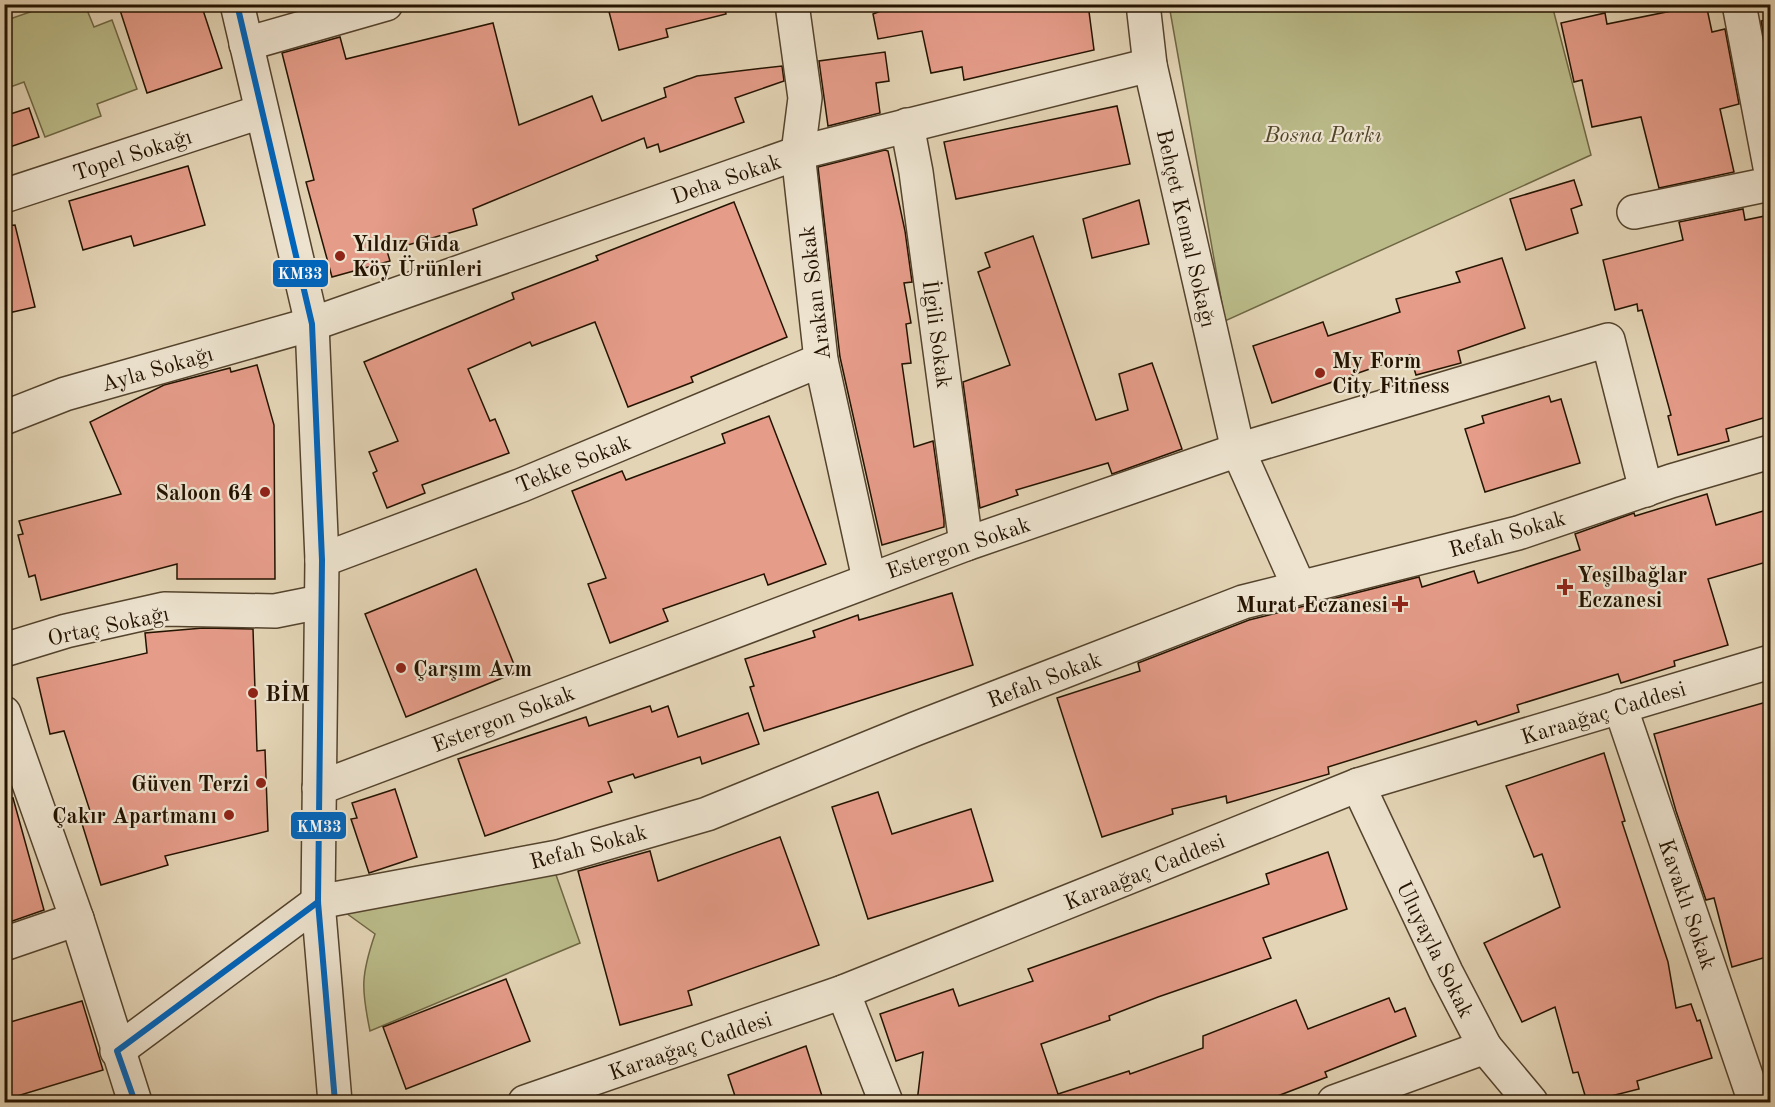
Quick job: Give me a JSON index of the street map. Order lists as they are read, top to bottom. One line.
{"streets":{"street":["Topel Sokağı","Deha Sokak","Behçet Kemal Sokağı","Arakan Sokak","İlgili Sokak","Ayla Sokağı","Tekke Sokak","Refah Sokak","Estergon Sokak","Ortaç Sokağı","Karaağaç Caddesi","Kavaklı Sokak","Uluyayla Sokak"]},"crossings":[["Deha Sokak","Behçet Kemal Sokağı"],["Deha Sokak","Arakan Sokak"],["Deha Sokak","İlgili Sokak"],["Deha Sokak","Ayla Sokağı"],["Behçet Kemal Sokağı","Refah Sokak"],["Behçet Kemal Sokağı","Estergon Sokak"],["Arakan Sokak","Tekke Sokak"],["Arakan Sokak","Estergon Sokak"],["İlgili Sokak","Estergon Sokak"],["Refah Sokak","Estergon Sokak"],["Karaağaç Caddesi","Kavaklı Sokak"],["Karaağaç Caddesi","Uluyayla Sokak"]],"parks":["Bosna Parkı"],"places":{"other":["Yıldız Gıda Köy Ürünleri","My Form City Fitness","Saloon 64","Çarşım Avm","BİM","Güven Terzi","Çakır Apartmanı"],"health":["Yeşilbağlar Eczanesi","Murat Eczanesi"]},"lines":["transit line KM33"]}
